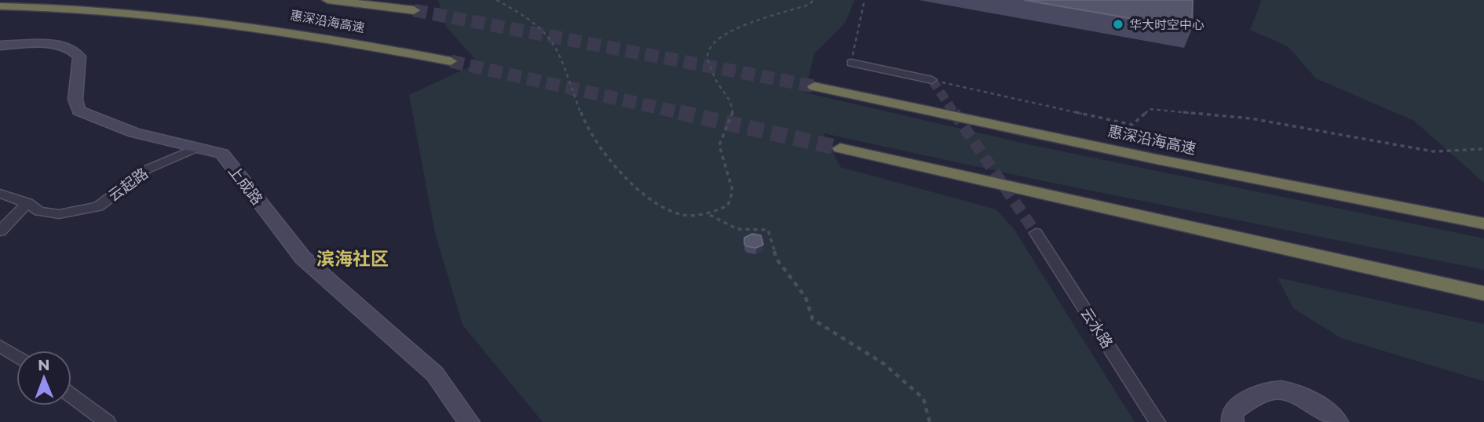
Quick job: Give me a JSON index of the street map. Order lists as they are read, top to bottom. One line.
{"streets":{"highway":["惠深沿海高速"],"street":["云起路","上成路","云水路"]},"crossings":[["云起路","上成路"]],"districts":["滨海社区"],"places":["华大时空中心"],"north":"top"}
